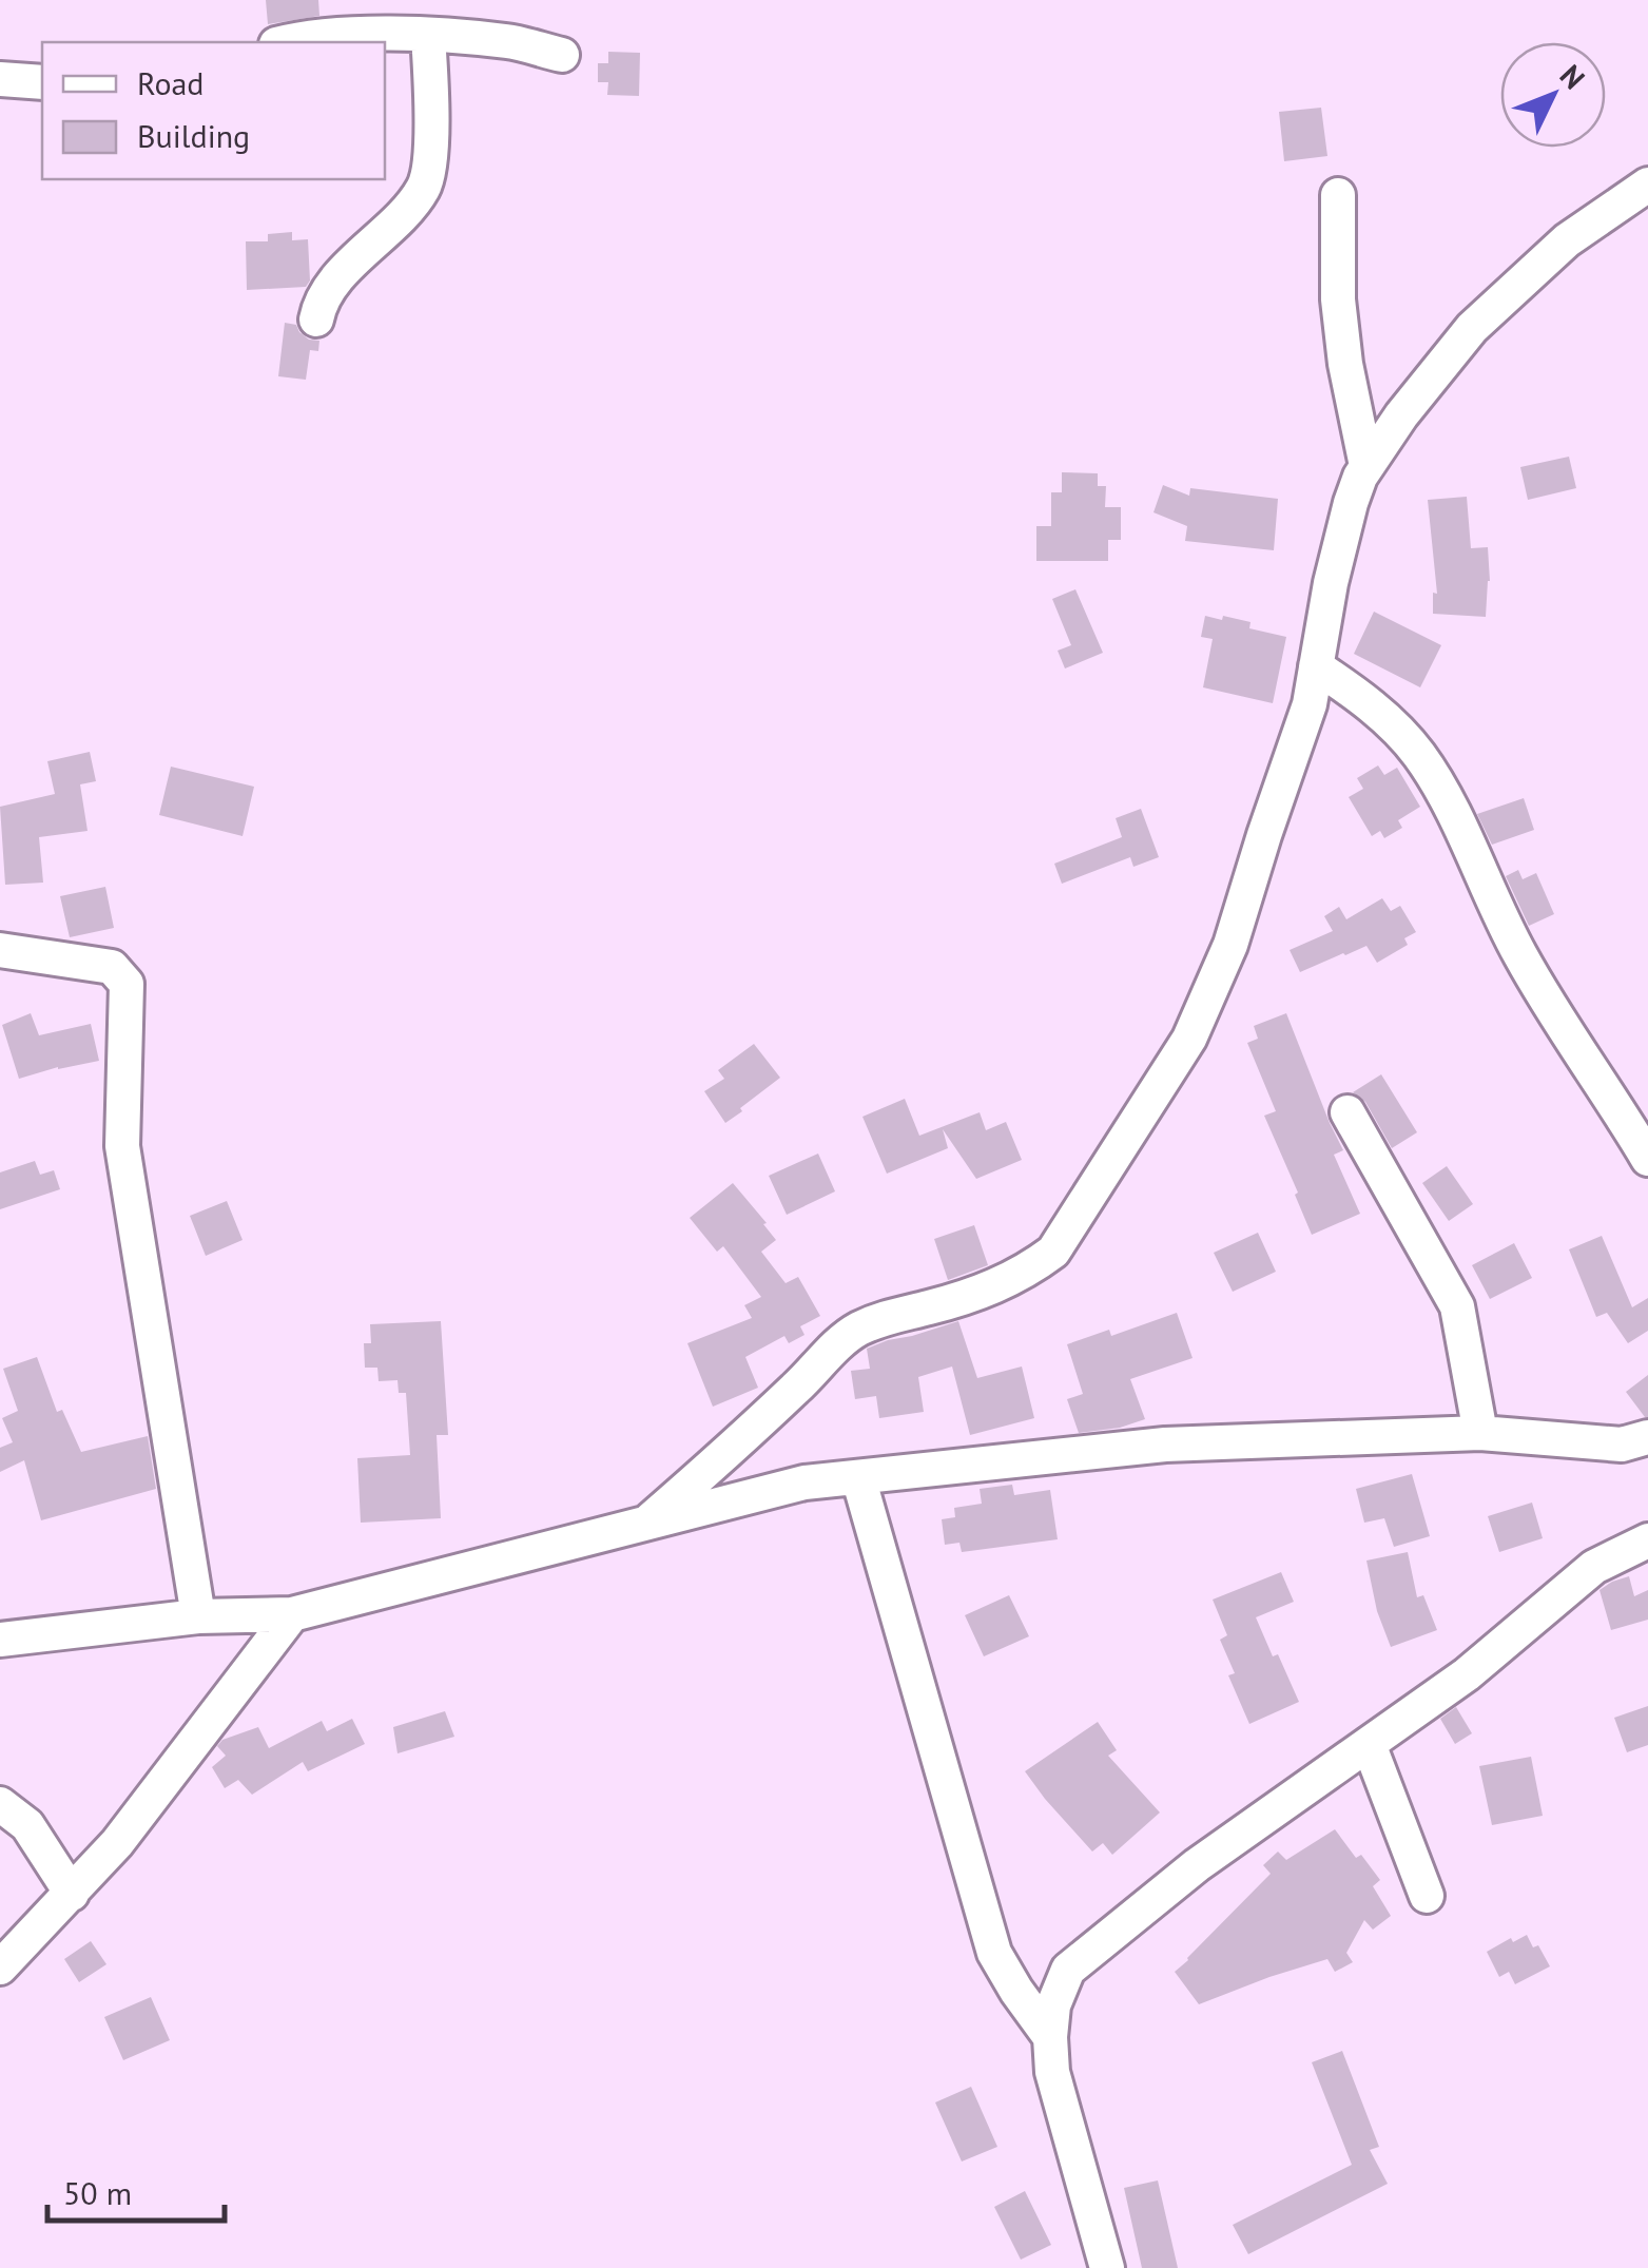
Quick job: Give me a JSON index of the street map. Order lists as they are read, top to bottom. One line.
{"legend":["Road","Building"],"scale_bar":"50 m","north":"top right"}
